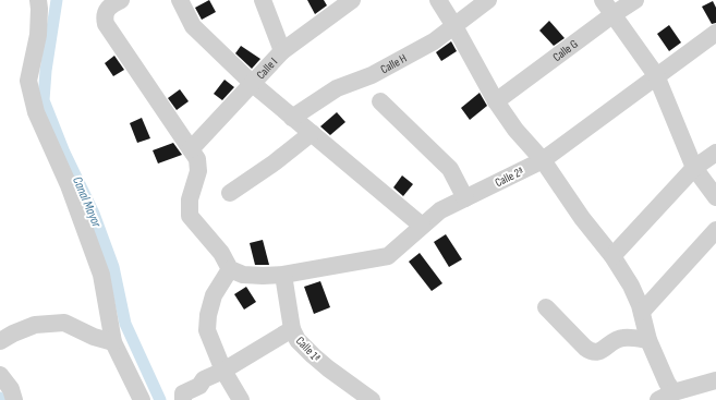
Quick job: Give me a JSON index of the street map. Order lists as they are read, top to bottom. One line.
{"streets":{"street":["Calle G","Calle H","Calle I","Calle 2ª","Calle 1ª"]},"crossings":[["Calle 2ª","Calle 1ª"]],"water":["Canal Mayor"]}
